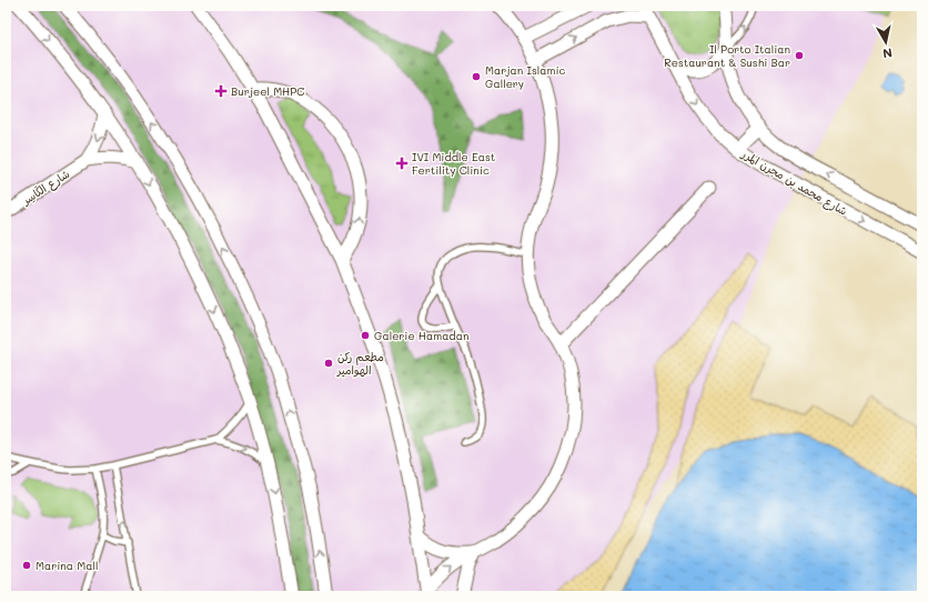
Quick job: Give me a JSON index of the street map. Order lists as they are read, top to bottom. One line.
{"streets":{"street":["شارع محمد بن مجرن المرر","شارع الكَاسِر"]},"places":{"other":["Il Porto Italian Restaurant & Sushi Bar","Marjan Islamic Gallery","Galerie Hamadan","مطعم ركن الهوامير","Marina Mall"],"health":["Burjeel MHPC","IVI Middle East Fertility Clinic"]},"north":"bottom"}
